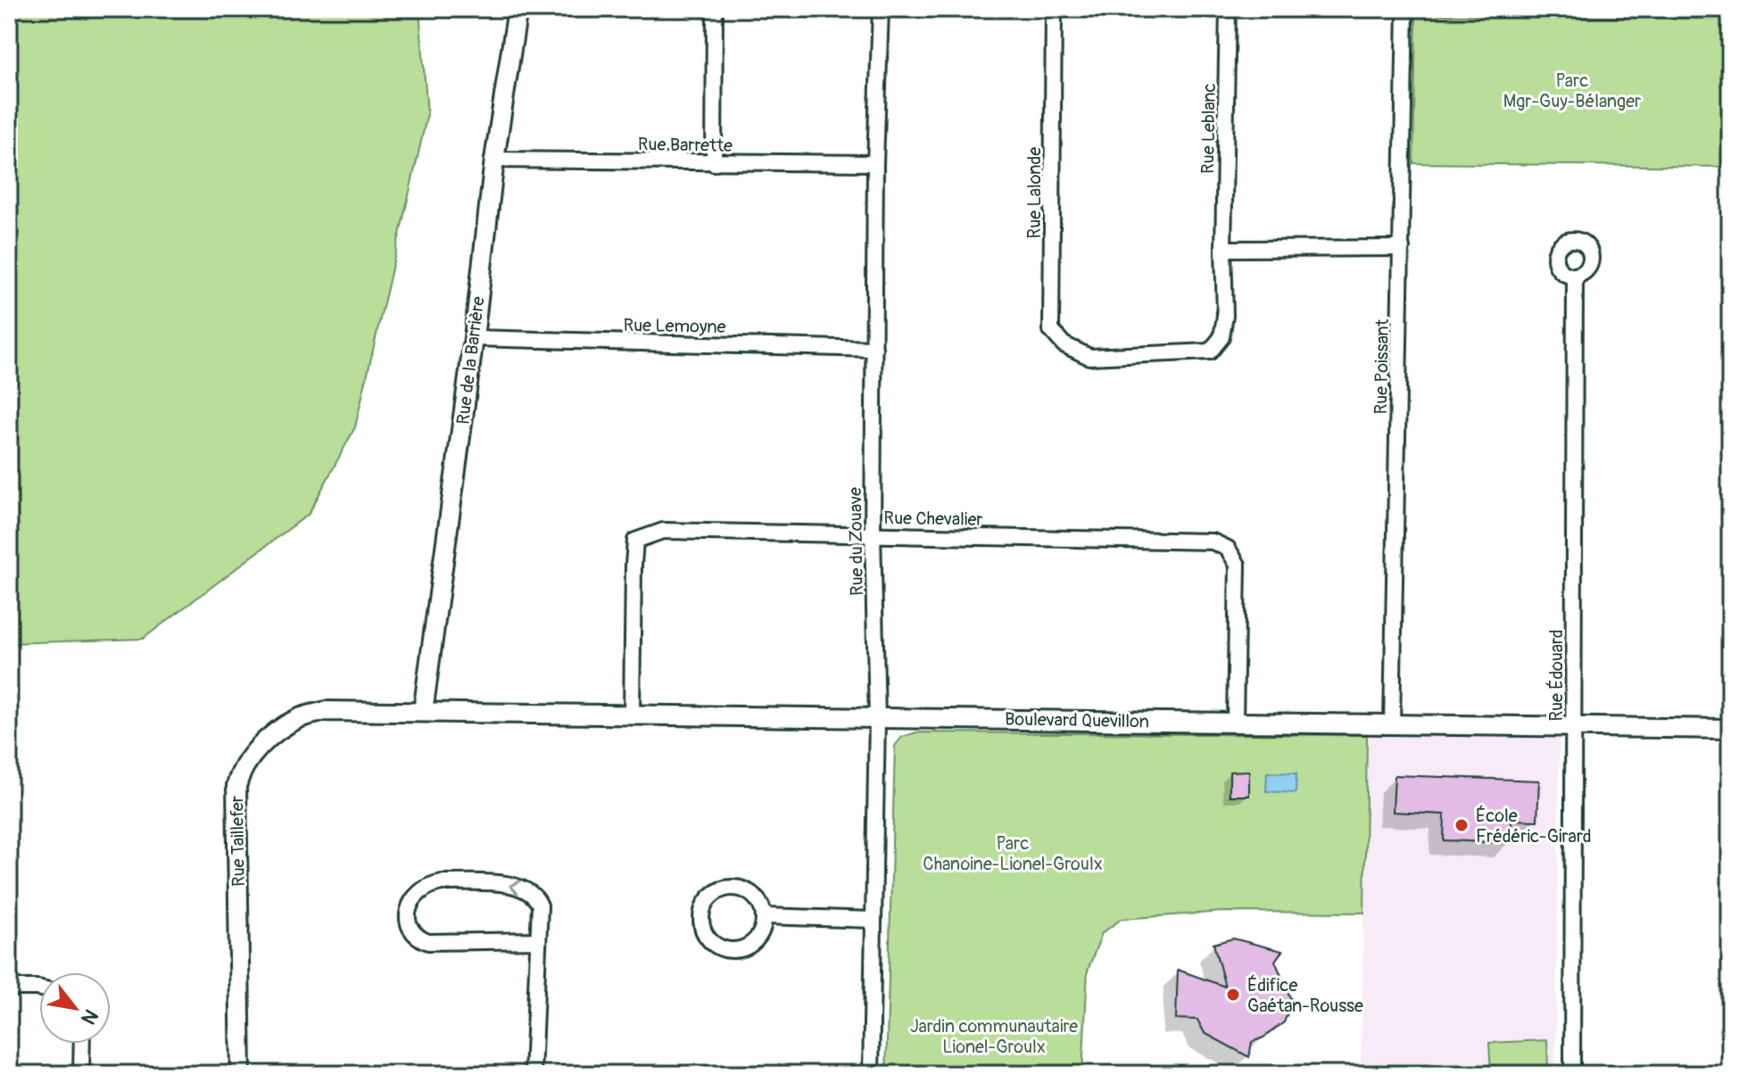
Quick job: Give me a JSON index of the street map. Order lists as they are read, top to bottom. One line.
{"streets":{"street":["Rue Leblanc","Rue Barrette","Rue Lalonde","Rue Lemoyne","Rue de la Barrière","Rue Poissant","Rue Chevalier","Rue du Zouave","Rue Édouard","Boulevard Quevillon","Rue Taillefer"]},"crossings":[["Rue Leblanc","Rue Lalonde"],["Rue Barrette","Rue de la Barrière"],["Rue Barrette","Rue du Zouave"],["Rue Lemoyne","Rue de la Barrière"],["Rue Lemoyne","Rue du Zouave"],["Rue de la Barrière","Boulevard Quevillon"],["Rue de la Barrière","Rue Taillefer"],["Rue Poissant","Boulevard Quevillon"],["Rue Chevalier","Rue du Zouave"],["Rue Chevalier","Boulevard Quevillon"],["Rue du Zouave","Boulevard Quevillon"],["Rue Édouard","Boulevard Quevillon"],["Boulevard Quevillon","Rue Taillefer"]],"parks":["Parc Mgr-Guy-Bélanger","Parc Chanoine-Lionel-Groulx","Jardin communautaire Lionel-Groulx"],"places":["École Frédéric-Girard","Édifice Gaétan-Rousse"],"north":"bottom right"}
